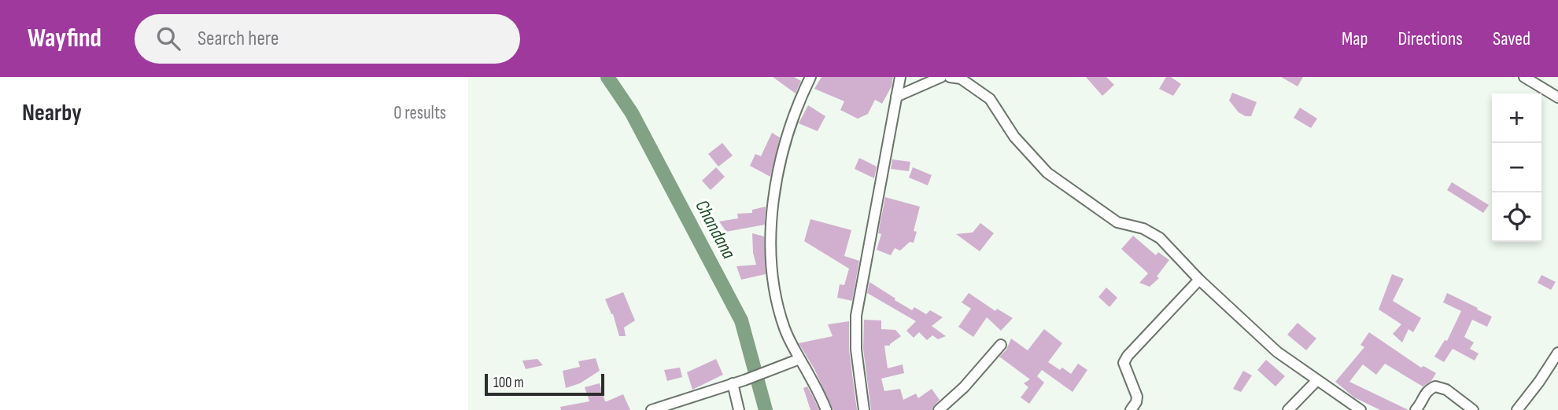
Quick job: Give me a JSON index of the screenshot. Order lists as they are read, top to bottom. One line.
{"water":["Chandana"],"scale_bar":"100 m","page":{"header":"Wayfind","search":"Search here","nav":["Map","Directions","Saved"],"heading":["Nearby","0 results"],"map_buttons":["+","−"],"scale":"100 m"}}
